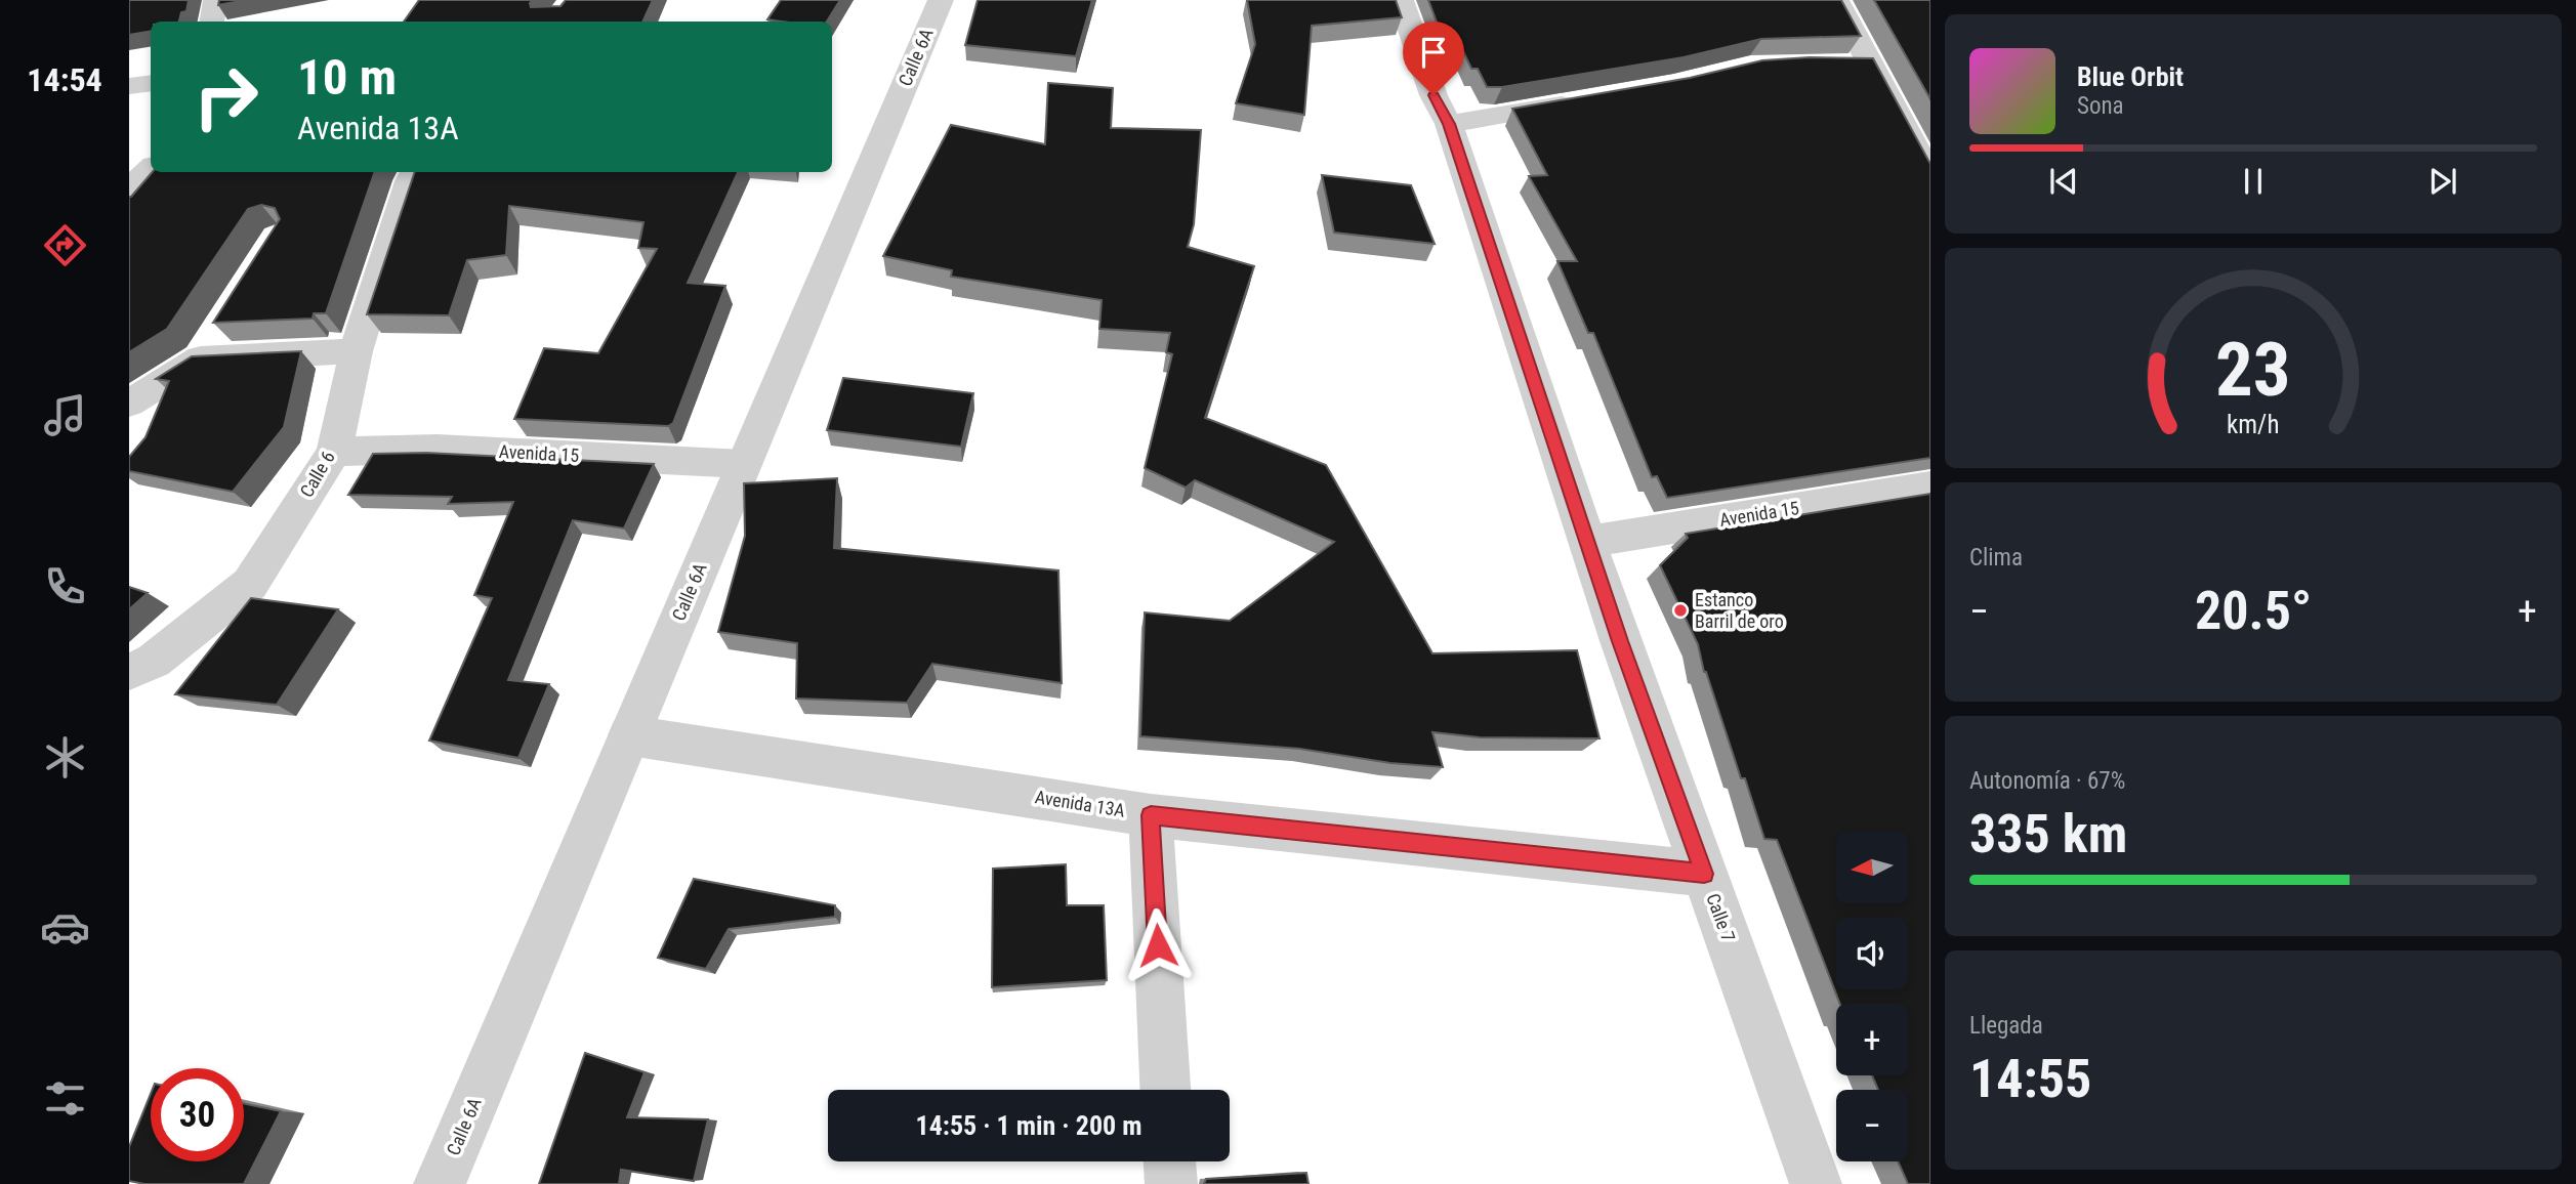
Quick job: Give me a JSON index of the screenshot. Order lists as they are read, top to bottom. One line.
{"streets":{"street":["Calle 6A","Avenida 15","Calle 6","Avenida 13A","Calle 7"]},"crossings":[["Calle 6A","Avenida 15"],["Calle 6A","Avenida 13A"],["Avenida 15","Calle 6"],["Avenida 15","Calle 7"],["Avenida 13A","Calle 7"]],"places":["Estanco Barril de oro"],"north":"left","page":{"tabs":"14:54","turn":["10 m","Avenida 13A"],"song":["Blue Orbit","Sona"],"tile":["Clima",["Autonomía · 67%","335 km"],["Llegada","14:55"]],"heat":["−","20.5°","+"],"map_buttons":["+","−"],"limit":"30","trip":"14:55 · 1 min · 200 m","gauge":["23","km/h"]}}
